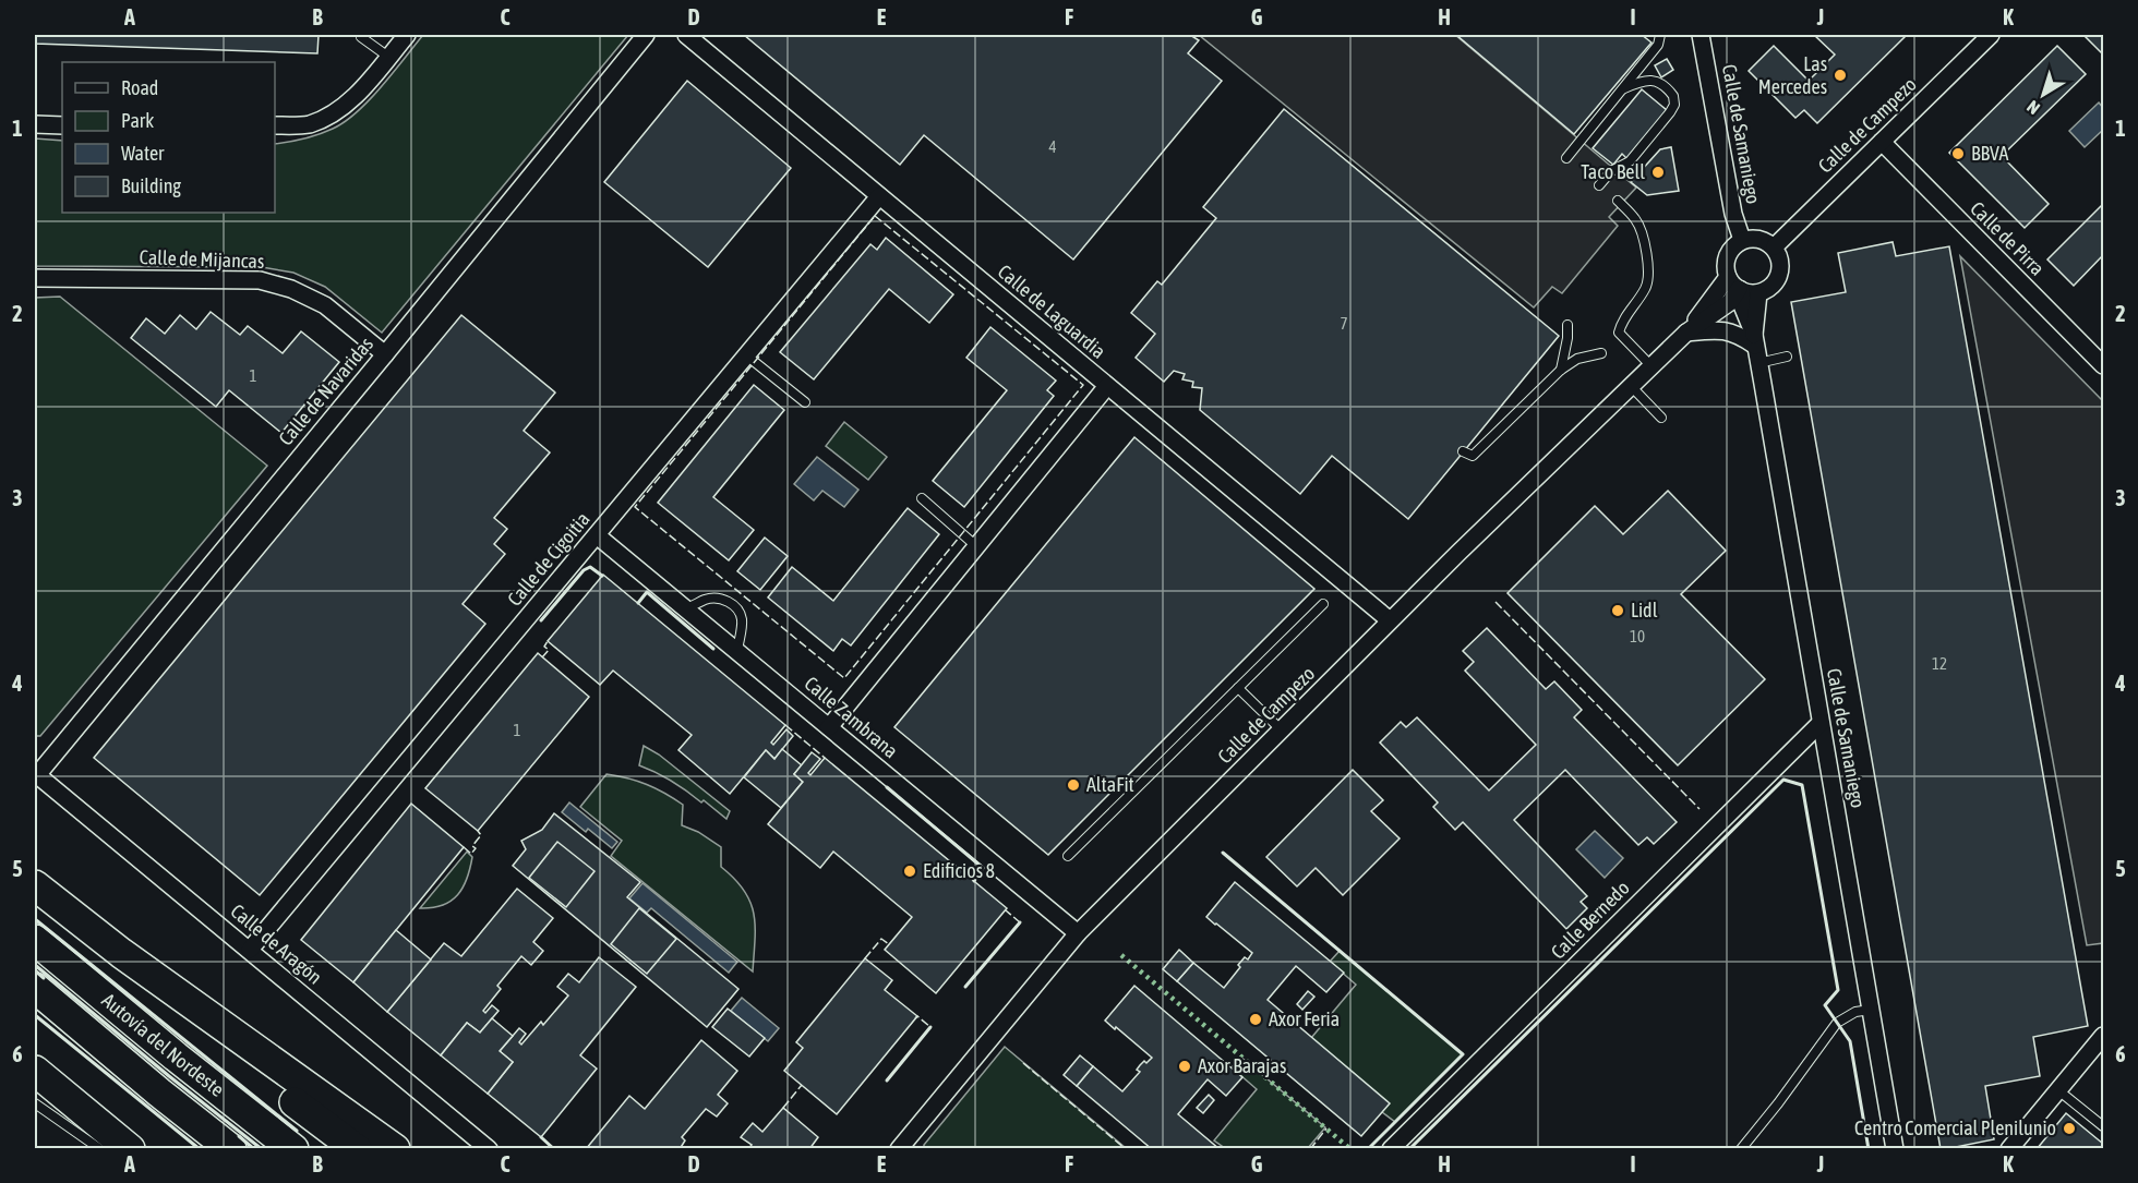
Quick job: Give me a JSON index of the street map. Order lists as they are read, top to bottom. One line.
{"streets":{"highway":["Autovía del Nordeste"],"street":["Calle de Campezo","Calle de Samaniego","Calle de Pirra","Calle de Mijancas","Calle de Laguardia","Calle de Navaridas","Calle de Cigoitia","Calle Zambrana","Calle Bernedo","Calle de Aragón"]},"crossings":[["Calle de Campezo","Calle de Samaniego"],["Calle de Campezo","Calle de Pirra"],["Calle de Campezo","Calle de Laguardia"],["Calle de Campezo","Calle Zambrana"],["Calle de Samaniego","Calle Bernedo"],["Calle de Mijancas","Calle de Navaridas"],["Calle de Laguardia","Calle de Cigoitia"],["Calle de Navaridas","Calle de Aragón"],["Calle de Cigoitia","Calle Zambrana"],["Calle de Cigoitia","Calle de Aragón"]],"places":["Las Mercedes","BBVA","Taco Bell","Lidl","AltaFit","Edificios 8","Axor Feria","Axor Barajas","Centro Comercial Plenilunio"],"house_numbers":["4","7","1","10","12","1"],"legend":["Road","Park","Water","Building"],"north":"bottom left","grid":{"columns":["A","B","C","D","E","F","G","H","I","J","K"],"rows":["1","2","3","4","5","6"]}}
